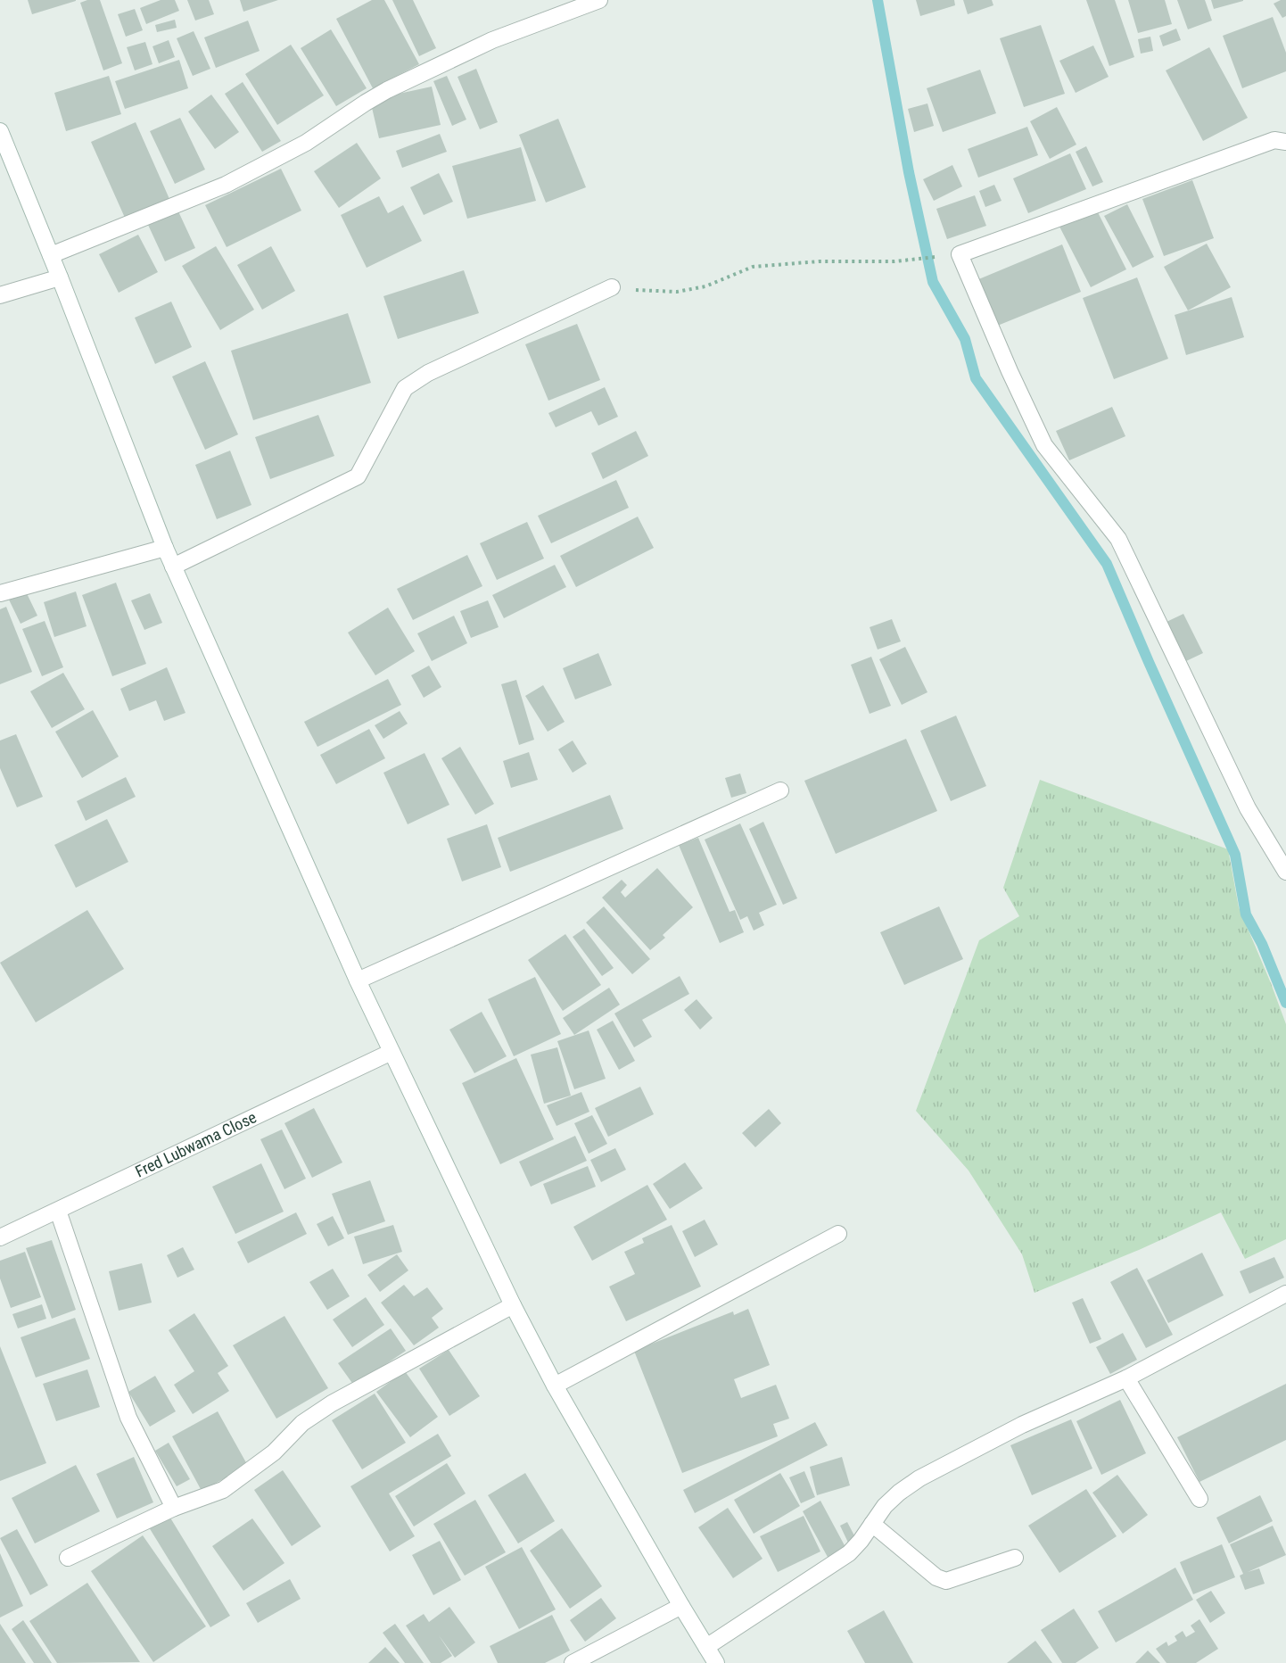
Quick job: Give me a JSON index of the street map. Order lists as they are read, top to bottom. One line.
{"streets":{"street":["Fred Lubwama Close"]}}
